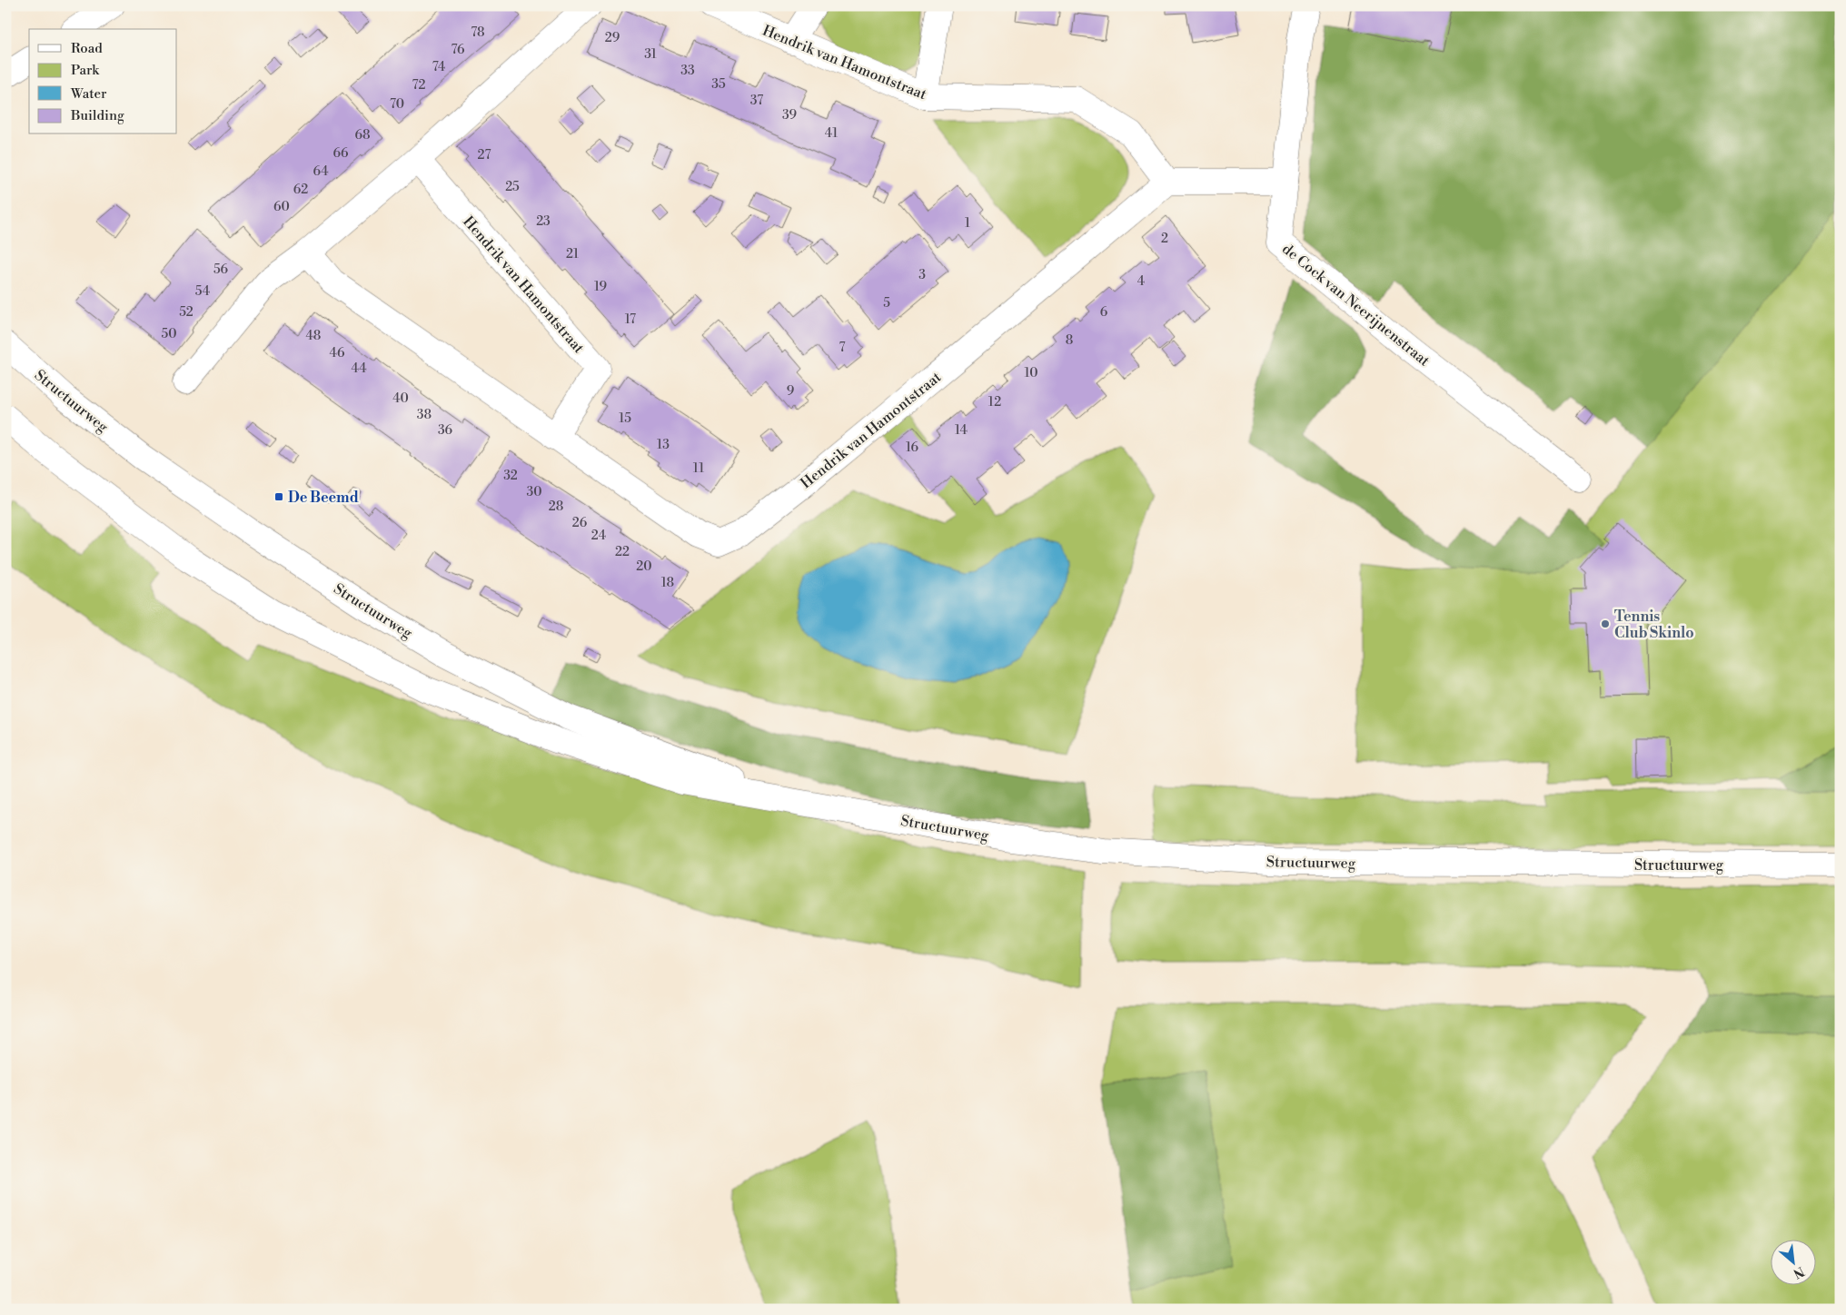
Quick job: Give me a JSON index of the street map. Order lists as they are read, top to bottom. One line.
{"streets":{"street":["Hendrik van Hamontstraat","de Cock van Neerijnenstraat","Structuurweg"]},"places":{"transit":["De Beemd"],"other":["Tennis Club Skinlo"]},"house_numbers":["78","29","76","31","74","33","35","72","37","70","39","41","68","66","27","64","25","62","60","23","1","2","21","56","3","4","19","54","5","52","6","17","50","48","8","7","46","44","10","9","40","12","38","15","36","14","13","16","11","32","30","28","26","24","22","20","18"],"legend":["Road","Park","Water","Building"],"north":"bottom right"}
